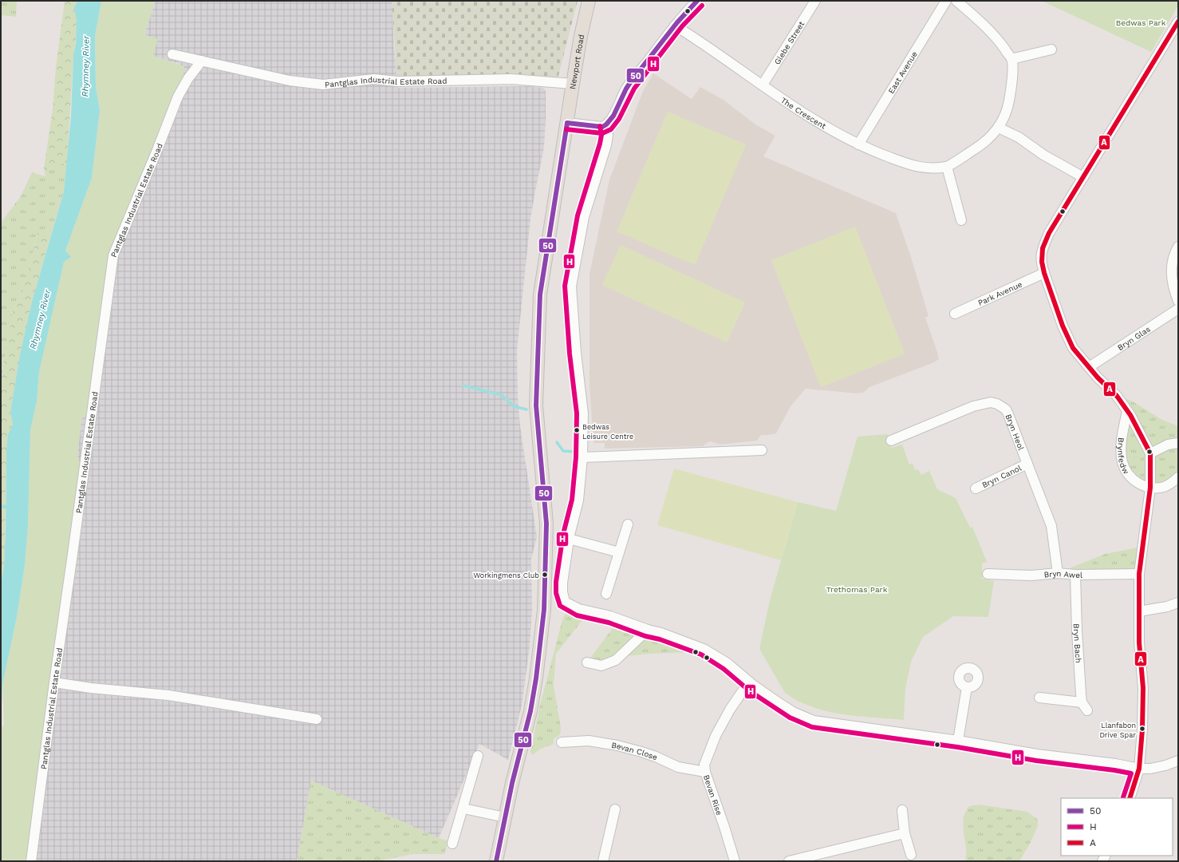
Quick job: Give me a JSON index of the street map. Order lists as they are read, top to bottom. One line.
{"streets":{"main road":["Newport Road"],"street":["Glebe Street","East Avenue","Pantglas Industrial Estate Road","The Crescent","Park Avenue","Bryn Glas","Bryn Heol","Brynfedw","Bryn Canol","Bryn Awel","Bryn Bach","Bevan Close","Bevan Rise"]},"crossings":[["Glebe Street","The Crescent"],["Newport Road","Pantglas Industrial Estate Road"],["East Avenue","The Crescent"],["Bryn Heol","Bryn Canol"],["Bryn Heol","Bryn Awel"],["Bryn Awel","Bryn Bach"],["Bevan Close","Bevan Rise"]],"water":["Rhymney River"],"parks":["Bedwas Park","Trethomas Park"],"places":["Bedwas Leisure Centre","Workingmens Club","Llanfabon Drive Spar"],"lines":["transit line 50","transit line H","transit line A"],"legend":["50","H","A"]}
